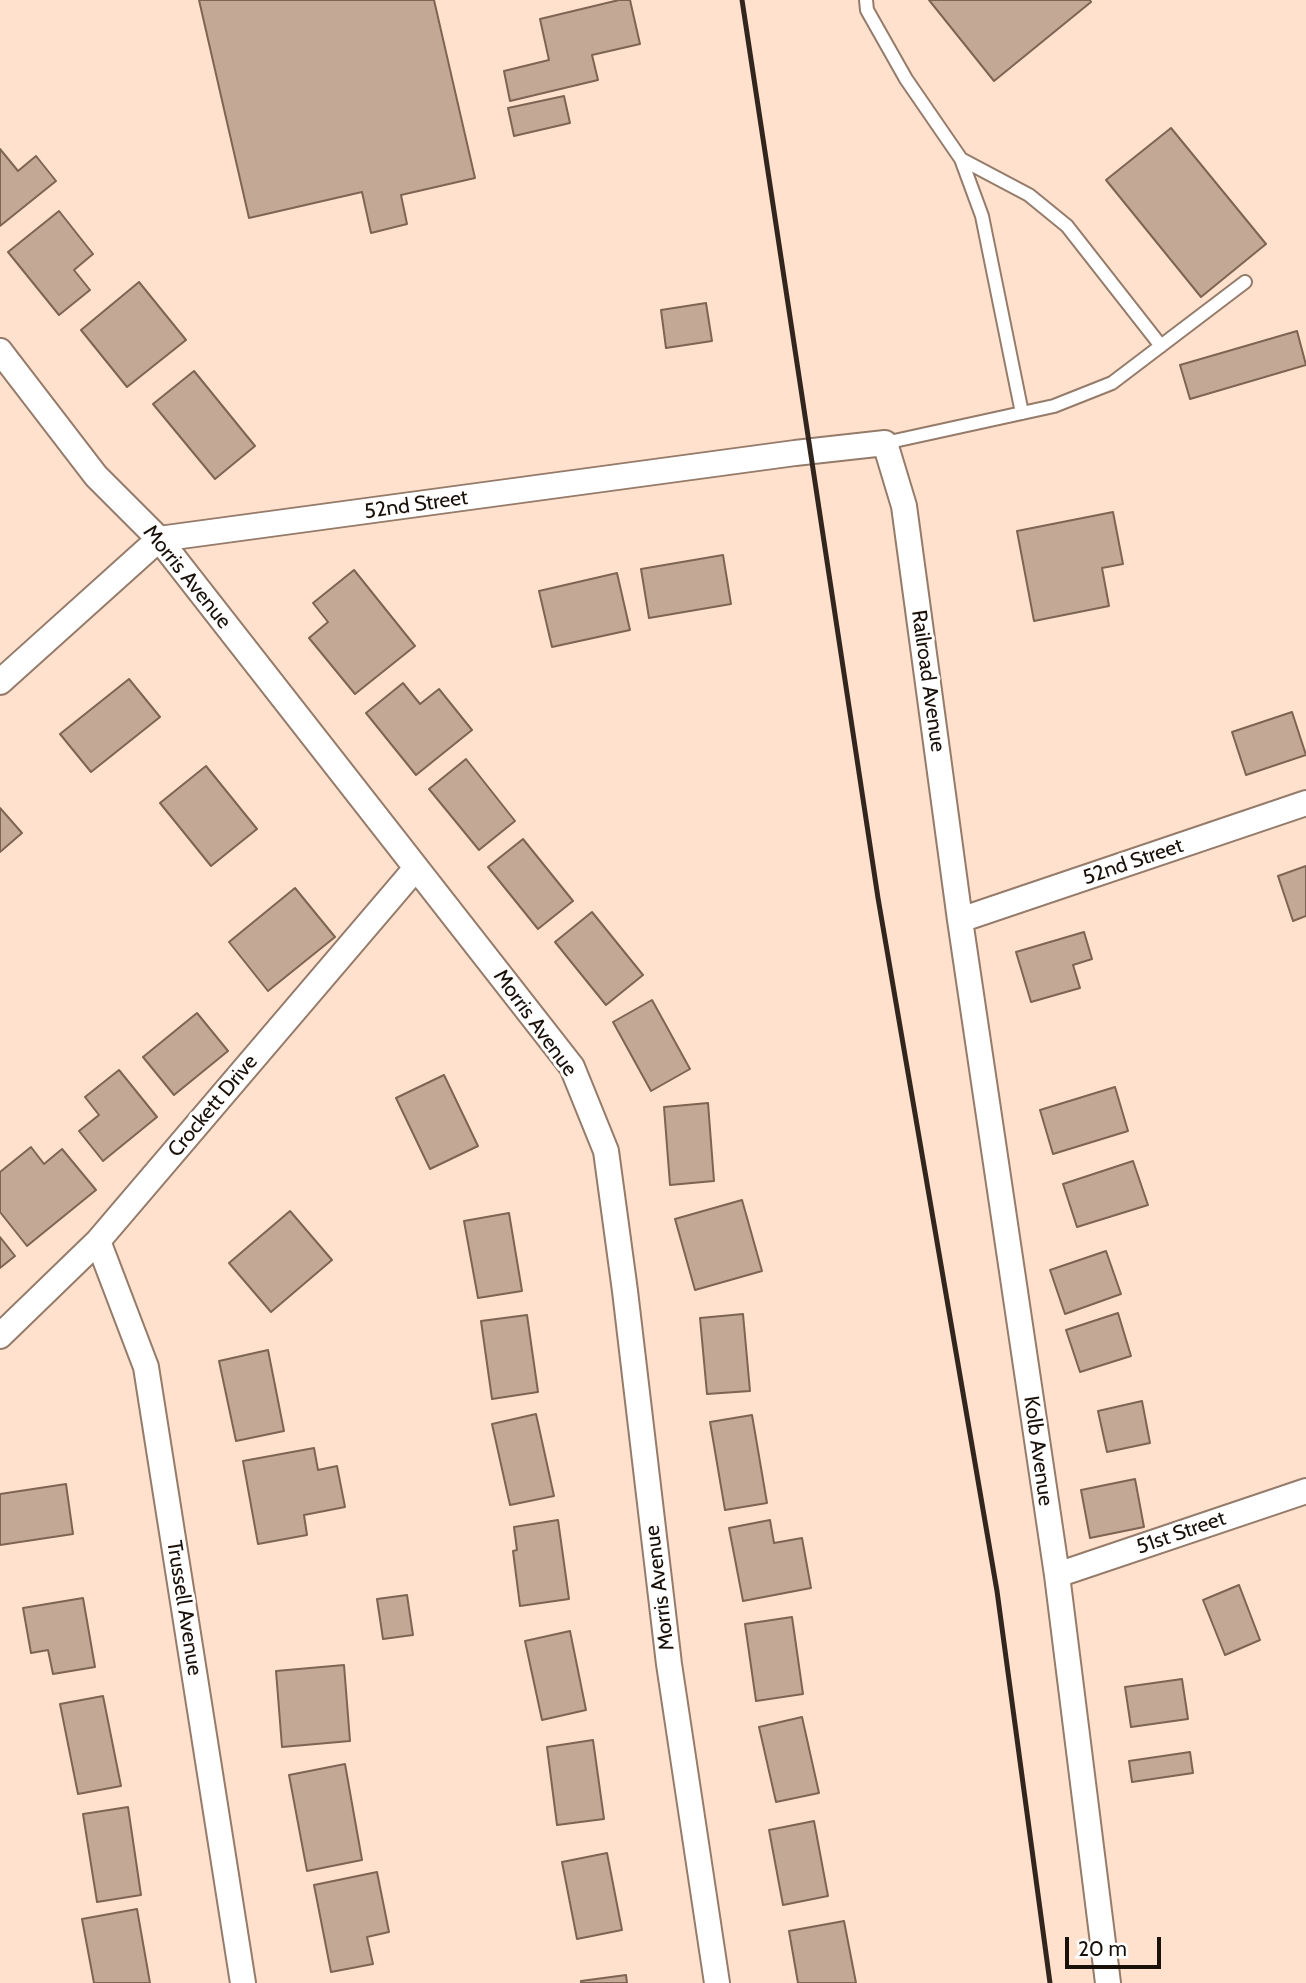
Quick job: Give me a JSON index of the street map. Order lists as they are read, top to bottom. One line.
{"streets":{"street":["52nd Street","Morris Avenue","Railroad Avenue","Crockett Drive","Kolb Avenue","51st Street","Trussell Avenue"]},"crossings":[["52nd Street","Morris Avenue"],["52nd Street","Railroad Avenue"],["52nd Street","Kolb Avenue"],["Morris Avenue","Crockett Drive"],["Railroad Avenue","Kolb Avenue"],["Crockett Drive","Trussell Avenue"],["Kolb Avenue","51st Street"]],"scale_bar":"20 m"}
